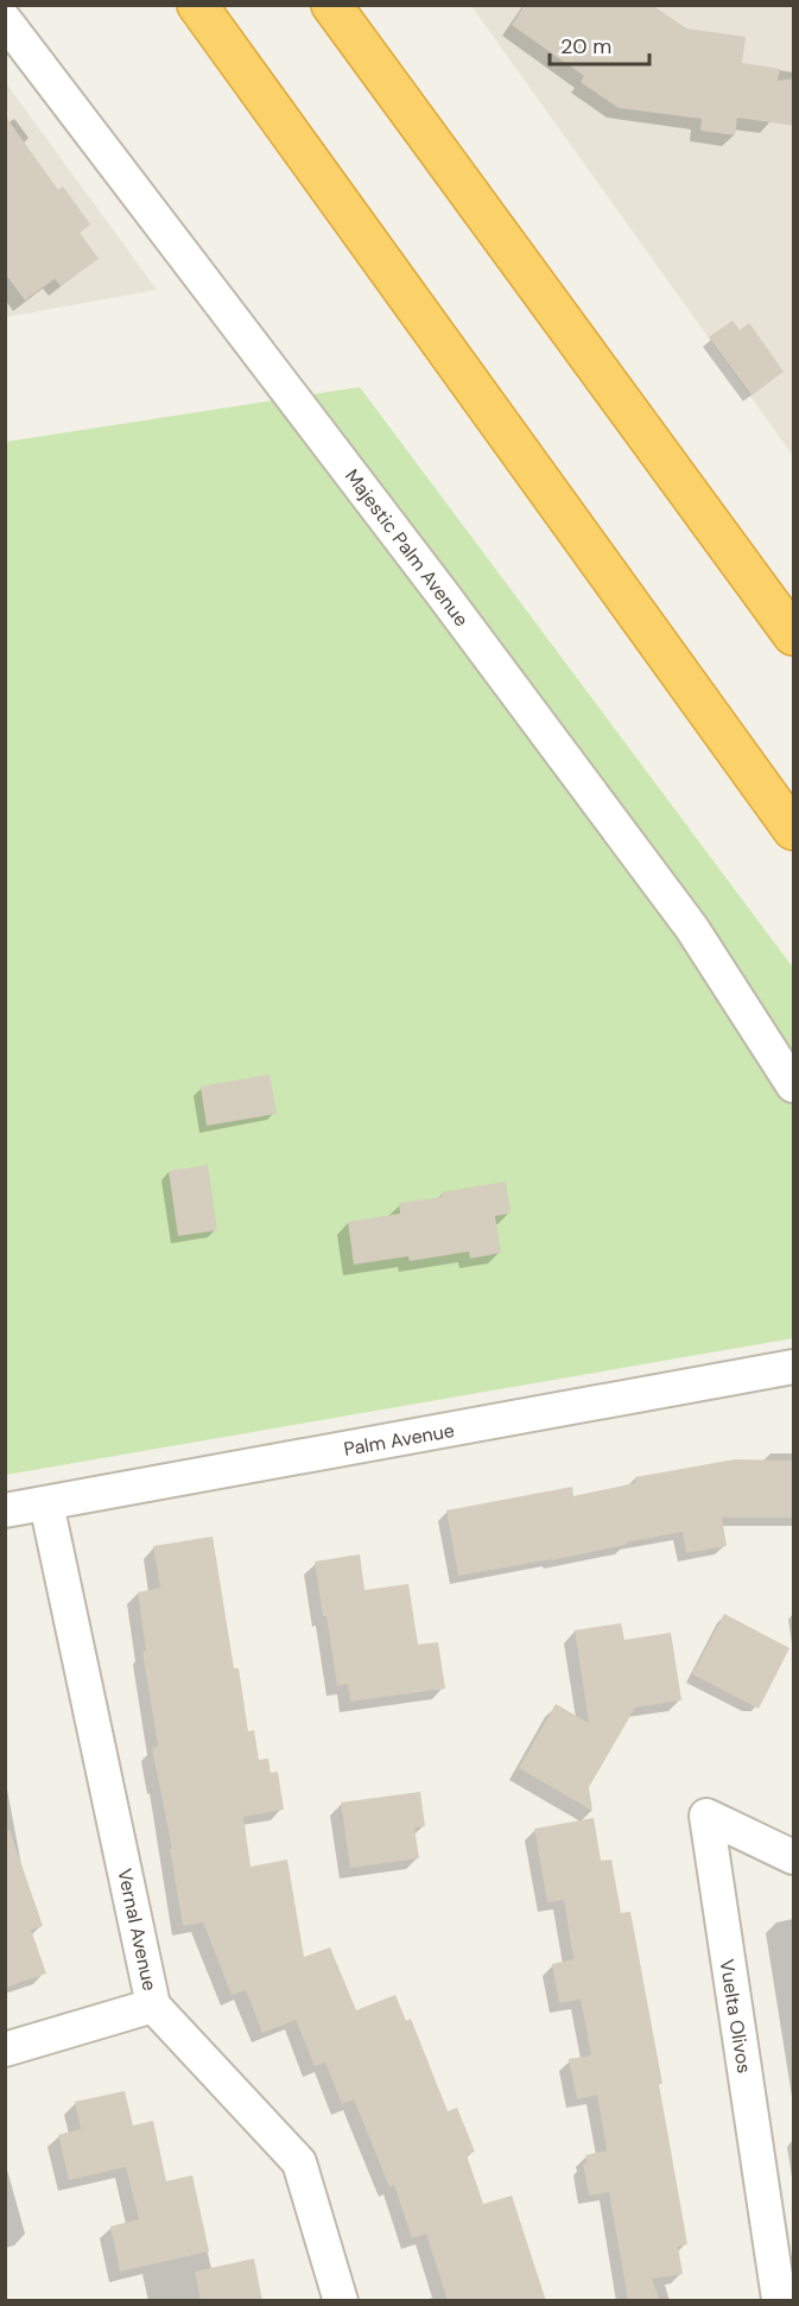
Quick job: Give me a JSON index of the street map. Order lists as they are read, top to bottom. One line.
{"streets":{"street":["Majestic Palm Avenue","Palm Avenue","Vernal Avenue","Vuelta Olivos"]},"crossings":[["Palm Avenue","Vernal Avenue"]],"scale_bar":"20 m"}
